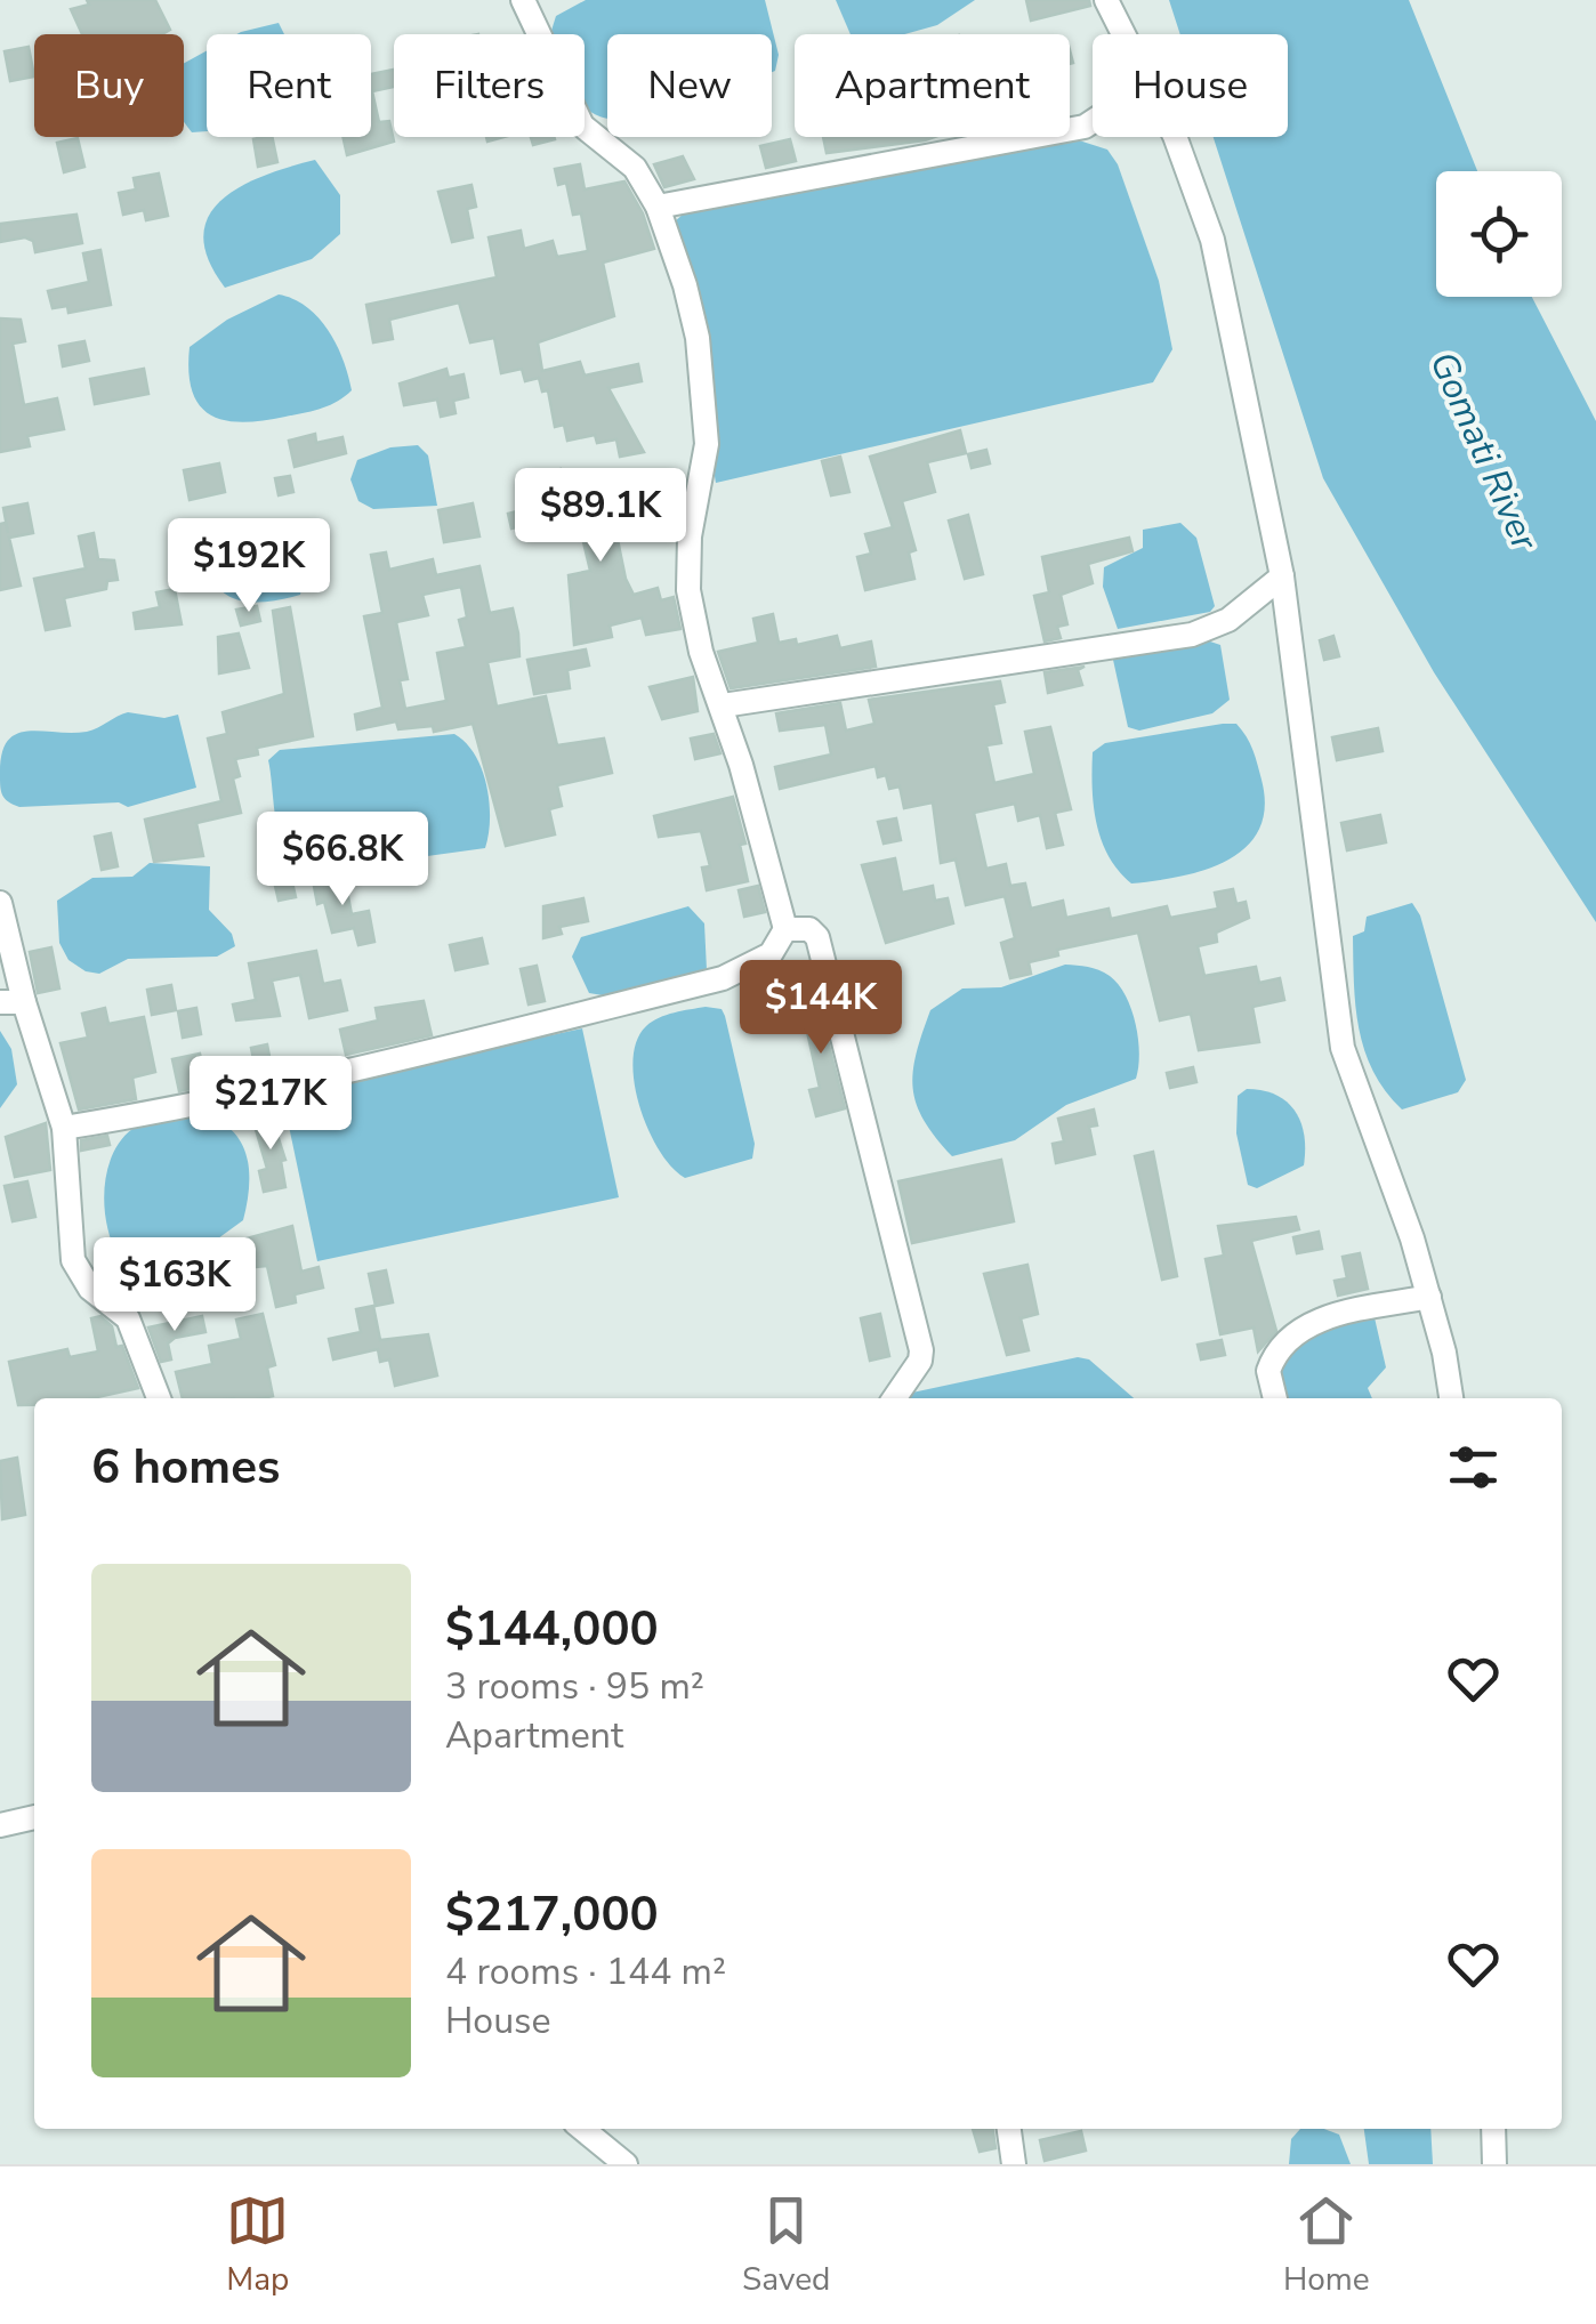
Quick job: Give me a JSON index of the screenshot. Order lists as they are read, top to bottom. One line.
{"water":["Gomati River"],"page":{"chip":["Buy","Rent","Filters","New","Apartment","House"],"price":["$89.1K","$192K","$66.8K","$144K","$217K","$163K"],"heading":"6 homes","list":[{"name":"$144,000","note":"3 rooms · 95 m² · Apartment"},{"name":"$217,000","note":"4 rooms · 144 m² · House"}],"tabs":["Map","Saved","Home"]}}
